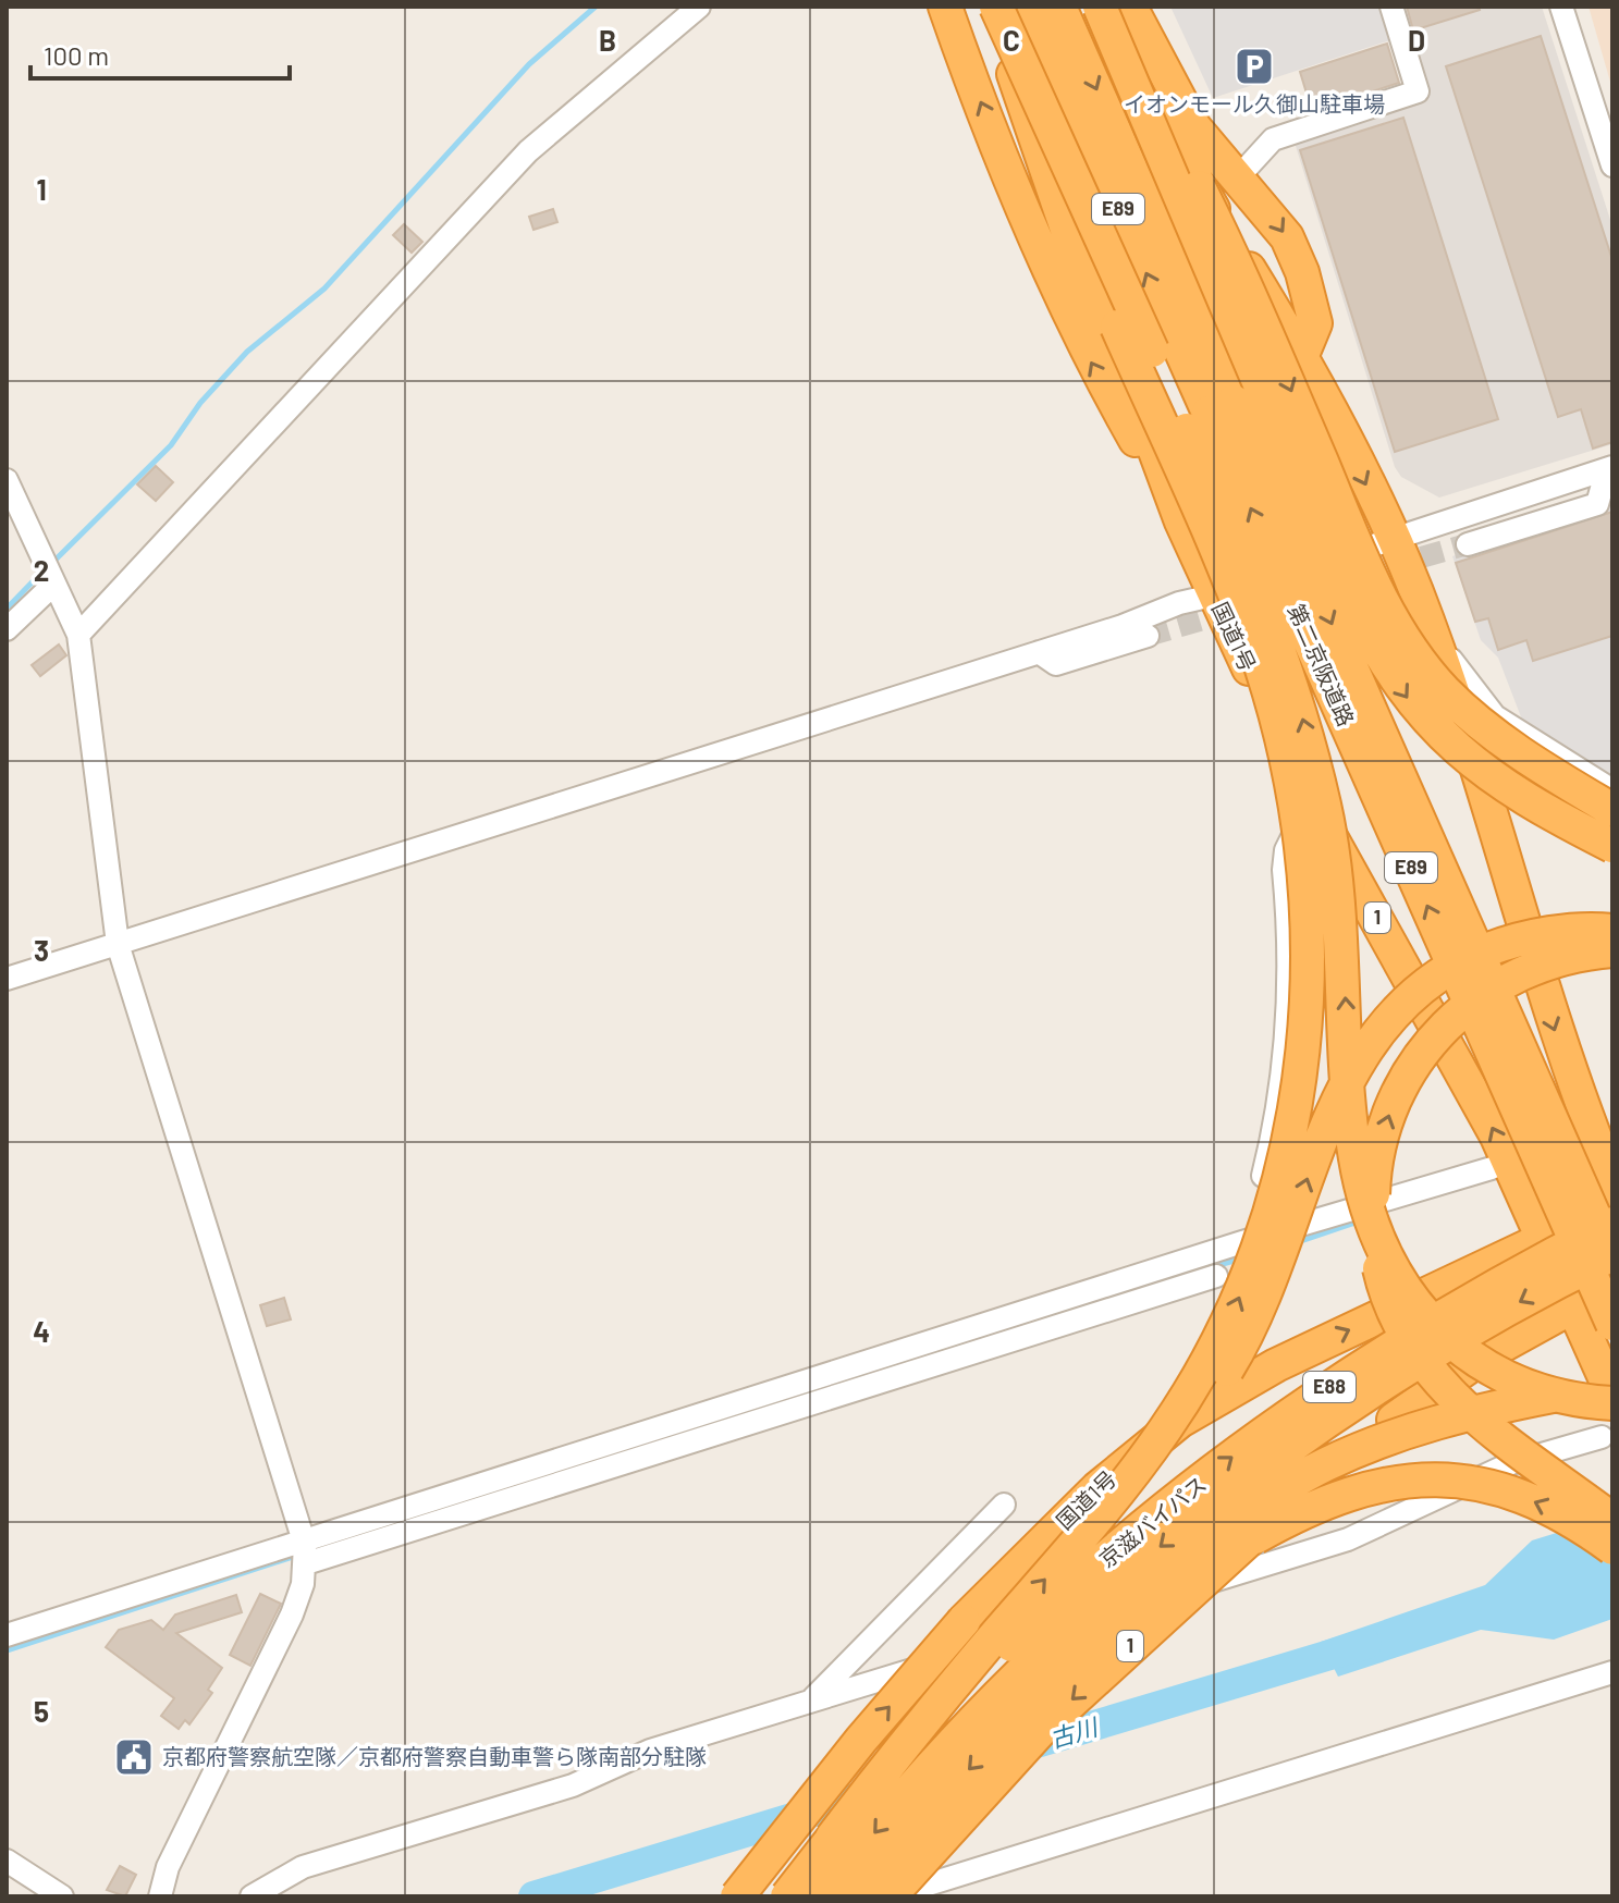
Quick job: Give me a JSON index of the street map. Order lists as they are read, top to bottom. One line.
{"streets":{"highway":["E89","国道1号","第二京阪道路","1","E88","京滋バイパス"]},"crossings":[["国道1号","第二京阪道路"],["国道1号","京滋バイパス"],["第二京阪道路","京滋バイパス"]],"water":["古川"],"places":{"parking":["イオンモール久御山駐車場"],"public building":["京都府警察航空隊／京都府警察自動車警ら隊南部分駐隊"]},"scale_bar":"100 m","grid":{"columns":["B","C","D"],"rows":["1","2","3","4","5"]}}
